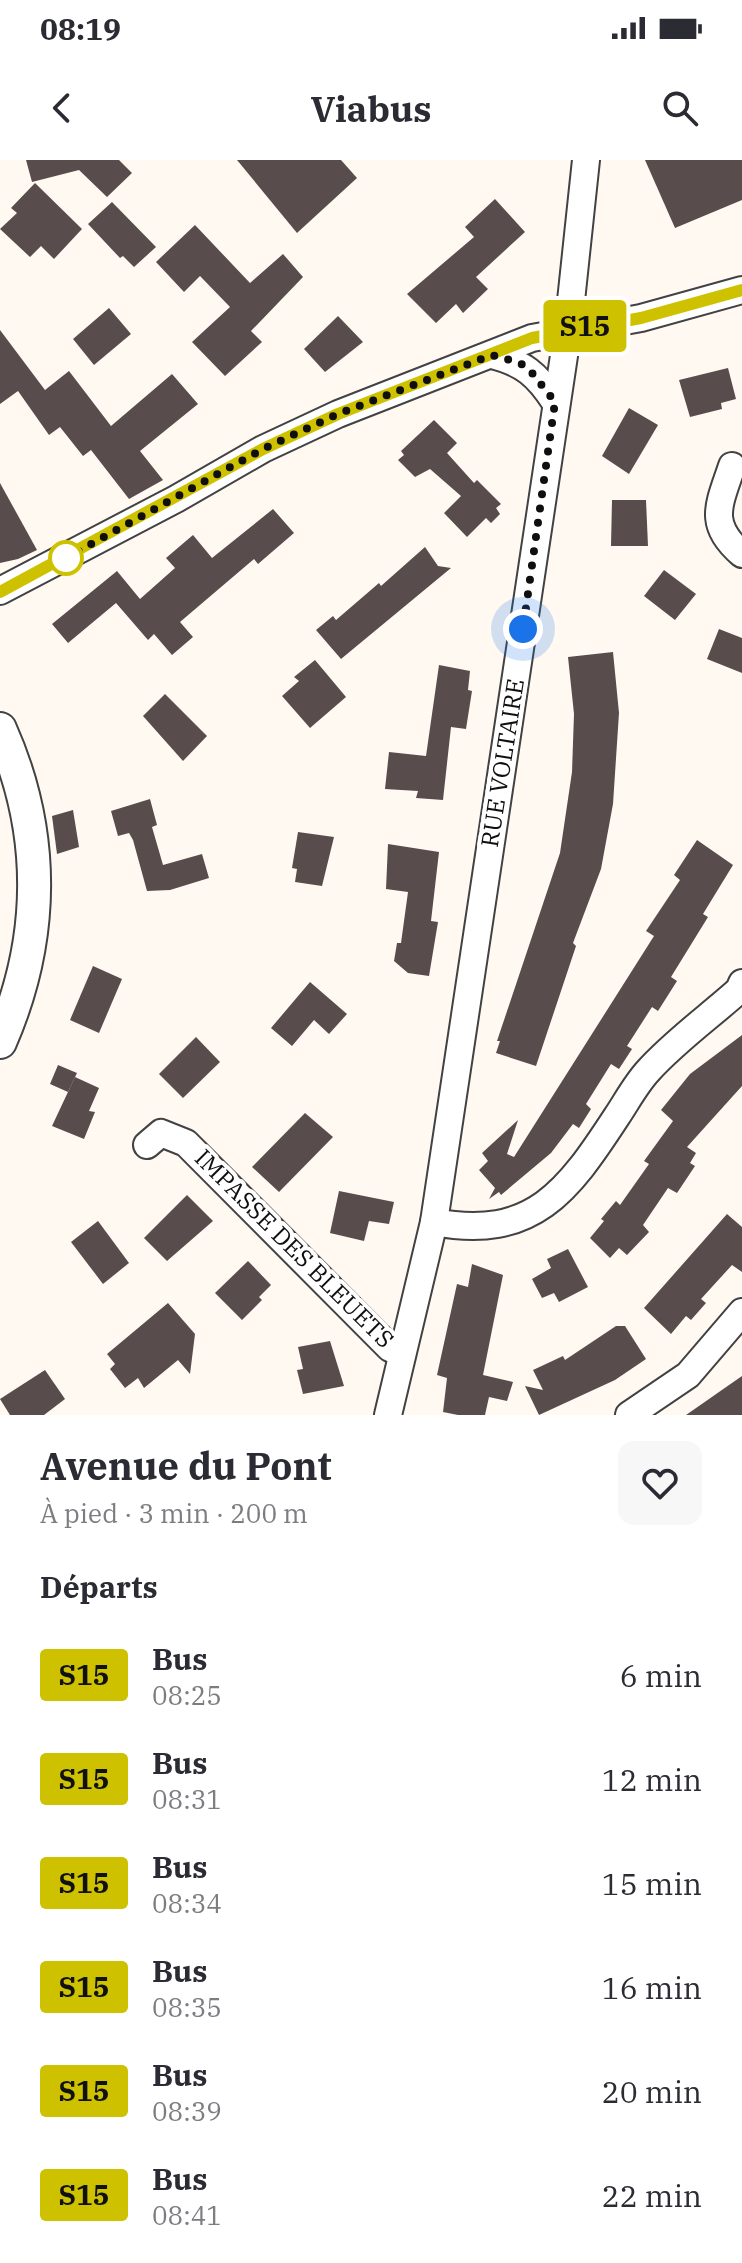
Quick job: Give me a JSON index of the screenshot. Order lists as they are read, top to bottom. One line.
{"streets":{"street":["RUE VOLTAIRE","IMPASSE DES BLEUETS"]},"crossings":[["RUE VOLTAIRE","IMPASSE DES BLEUETS"]],"lines":["bus line S15"],"page":{"status":"08:19","header":"Viabus","on_map":"S15","heading":[["Avenue du Pont","À pied · 3 min · 200 m"],"Départs"],"list":[{"mark":"S15","name":"Bus","note":"08:25","value":"6 min"},{"mark":"S15","name":"Bus","note":"08:31","value":"12 min"},{"mark":"S15","name":"Bus","note":"08:34","value":"15 min"},{"mark":"S15","name":"Bus","note":"08:35","value":"16 min"},{"mark":"S15","name":"Bus","note":"08:39","value":"20 min"},{"mark":"S15","name":"Bus","note":"08:41","value":"22 min"}]}}
